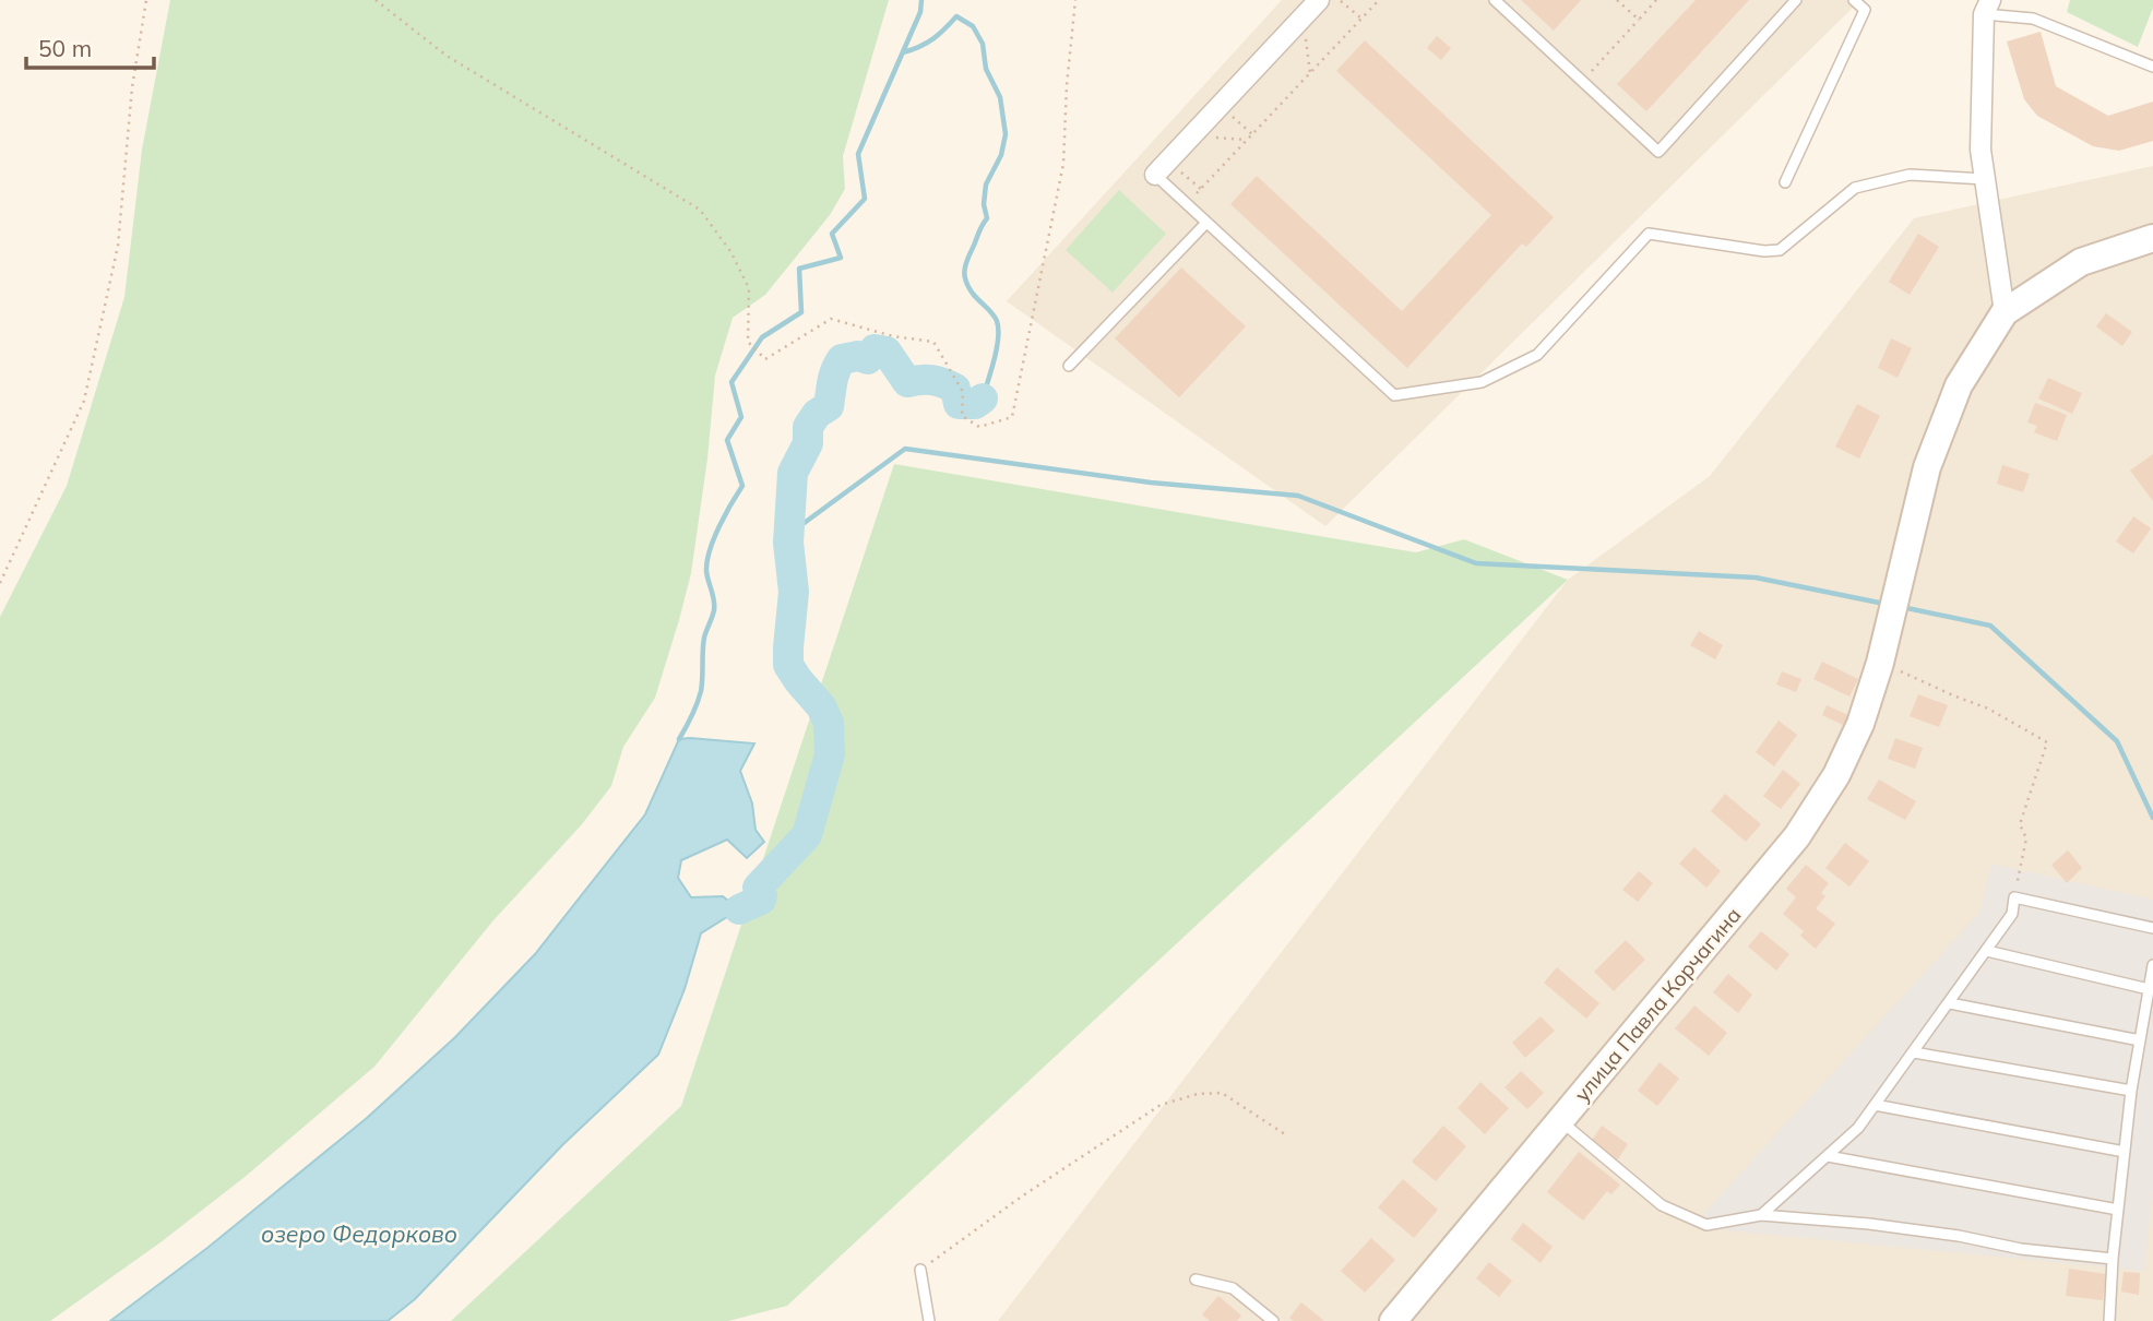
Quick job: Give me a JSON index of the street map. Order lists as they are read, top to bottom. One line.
{"streets":{"main road":["улица Павла Корчагина"]},"water":["озеро Федорково"],"scale_bar":"50 m"}
